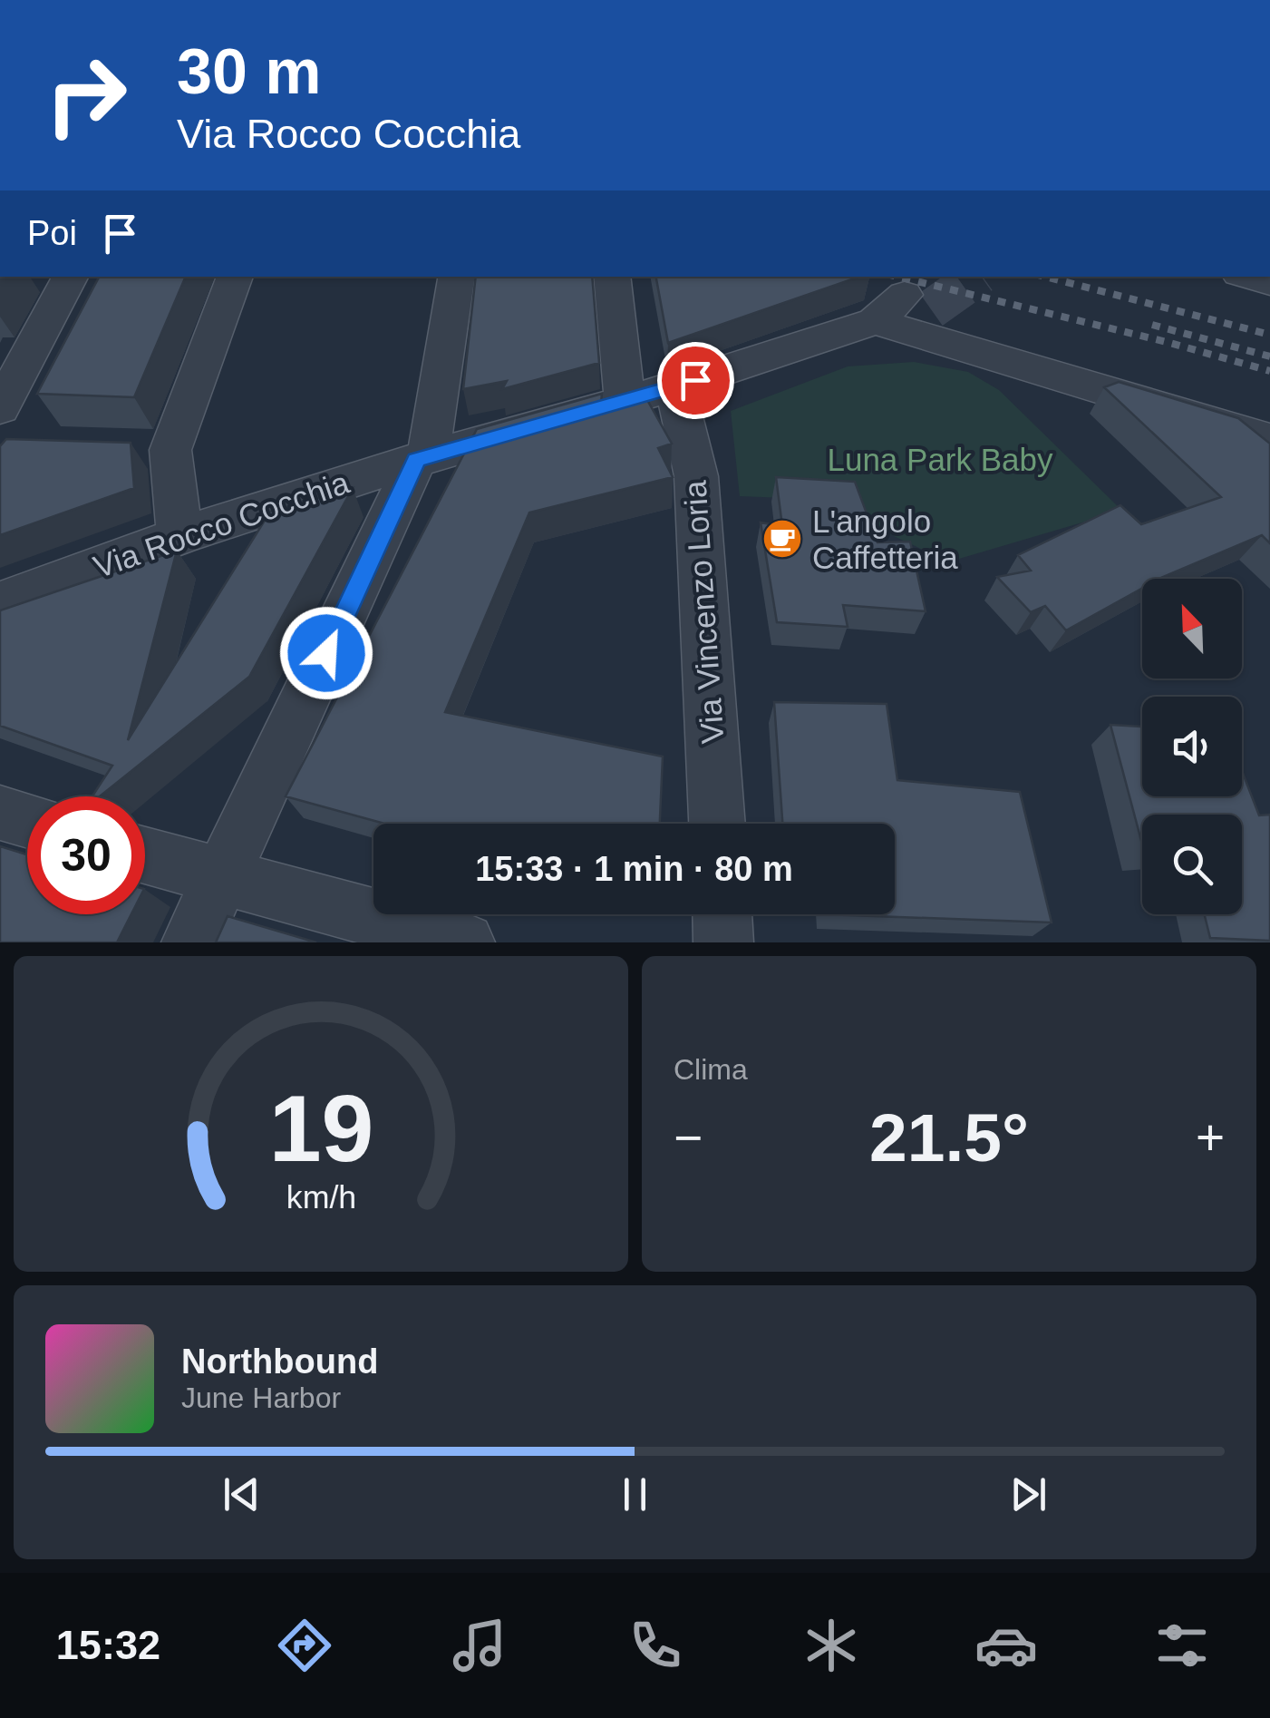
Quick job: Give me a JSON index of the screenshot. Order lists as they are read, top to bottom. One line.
{"streets":{"street":["Via Rocco Cocchia","Via Vincenzo Loria"]},"crossings":[["Via Rocco Cocchia","Via Vincenzo Loria"]],"parks":["Luna Park Baby"],"places":{"cafe":["L'angolo Caffetteria"]},"north":"top left","page":{"turn":["30 m","Via Rocco Cocchia"],"then":"Poi","limit":"30","trip":"15:33 · 1 min · 80 m","tile":"Clima","heat":["−","21.5°","+"],"song":["Northbound","June Harbor"],"tabs":"15:32","gauge":["19","km/h"]}}
